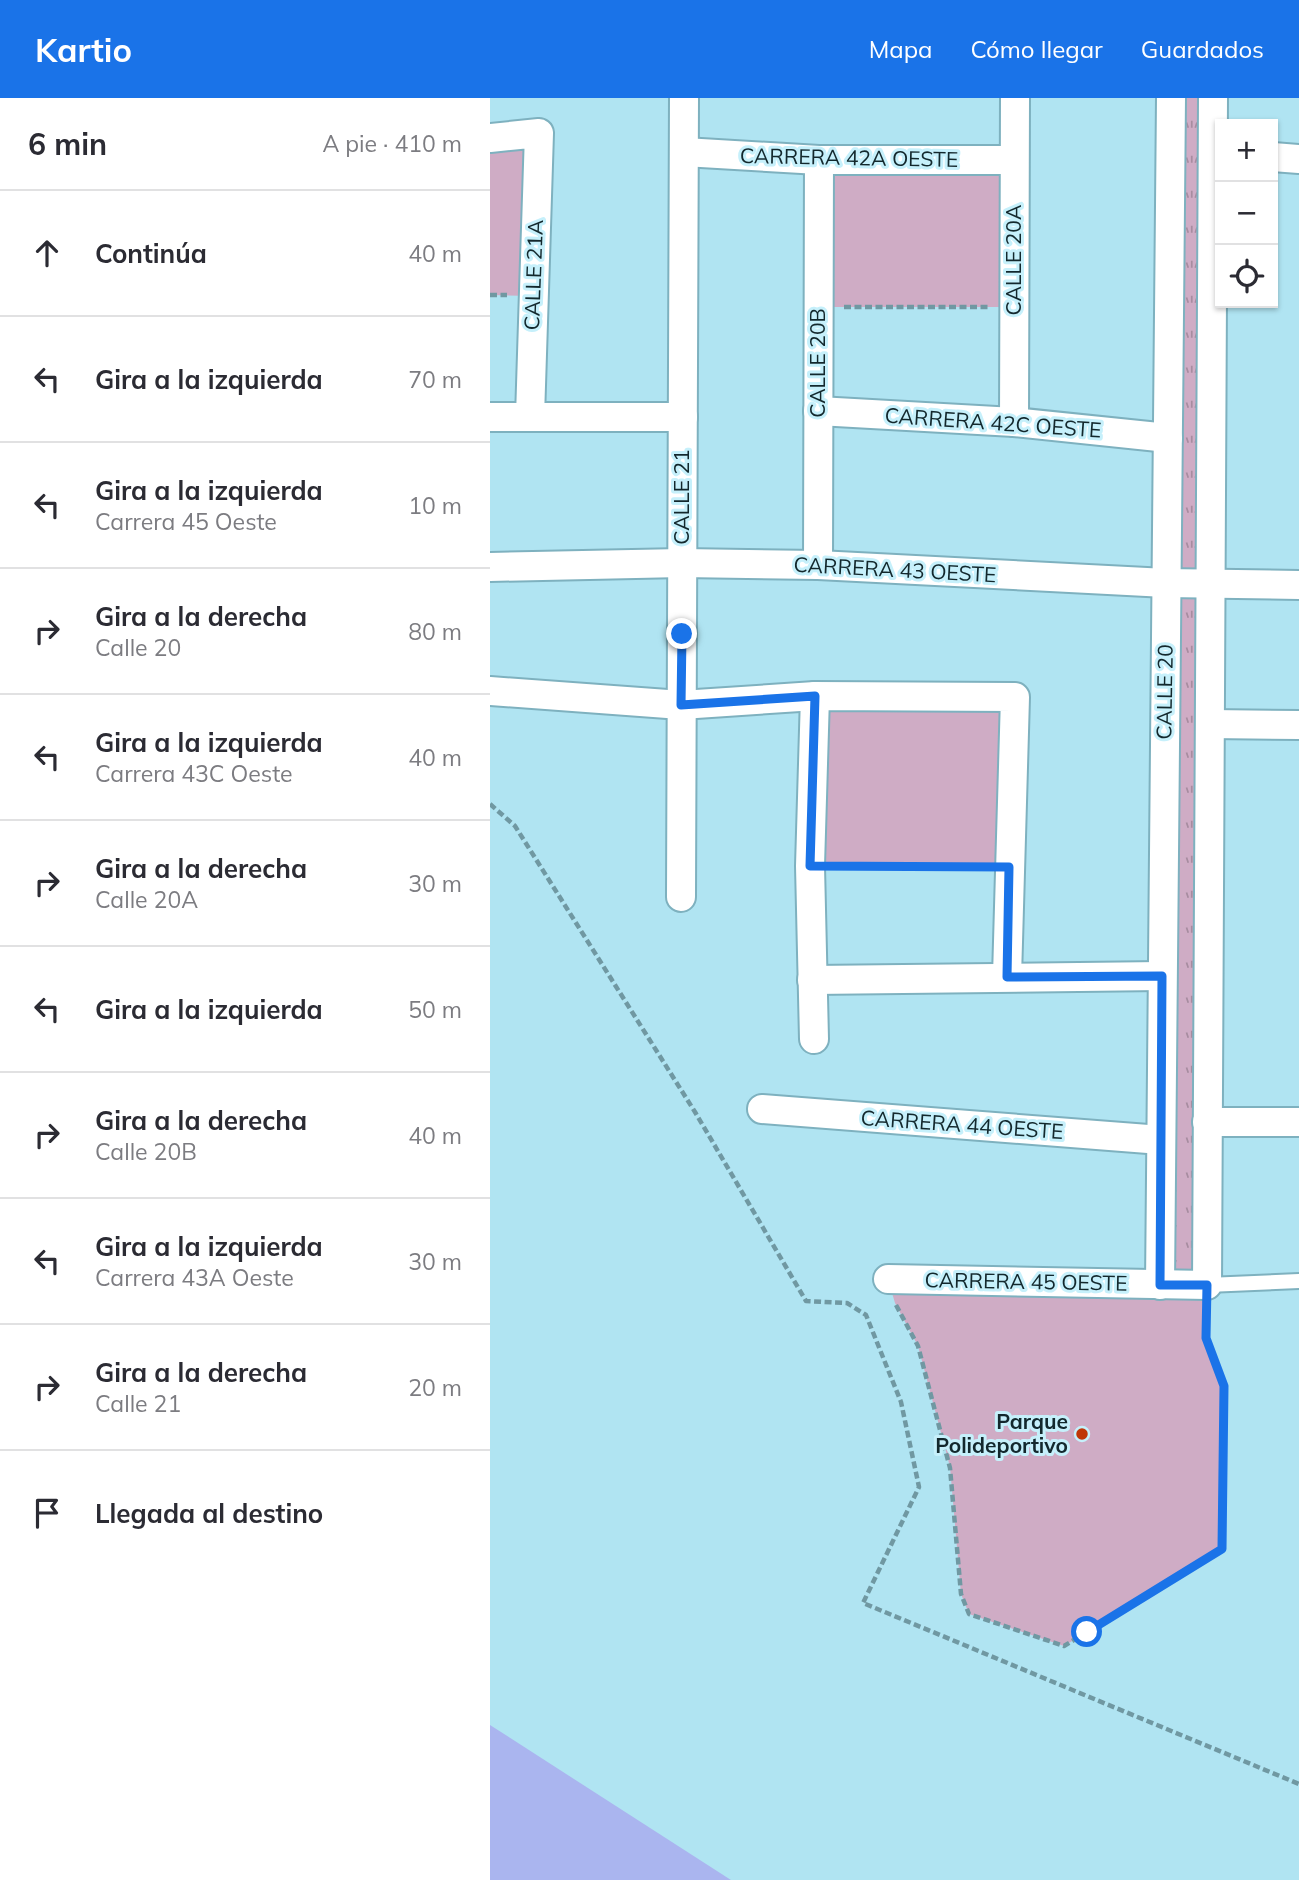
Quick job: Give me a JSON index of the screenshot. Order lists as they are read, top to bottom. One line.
{"streets":{"street":["CARRERA 42A OESTE","CALLE 20A","CALLE 21A","CALLE 20B","CARRERA 42C OESTE","CALLE 21","CARRERA 43 OESTE","CALLE 20","CARRERA 44 OESTE","CARRERA 45 OESTE"]},"crossings":[["CARRERA 42A OESTE","CALLE 20A"],["CARRERA 42A OESTE","CALLE 20B"],["CARRERA 42A OESTE","CALLE 21"],["CALLE 20A","CARRERA 42C OESTE"],["CALLE 20B","CARRERA 42C OESTE"],["CALLE 20B","CARRERA 43 OESTE"],["CARRERA 42C OESTE","CALLE 20"],["CALLE 21","CARRERA 43 OESTE"],["CARRERA 43 OESTE","CALLE 20"],["CALLE 20","CARRERA 44 OESTE"],["CALLE 20","CARRERA 45 OESTE"]],"places":["Parque Polideportivo"],"page":{"header":"Kartio","nav":["Mapa","Cómo llegar","Guardados"],"heading":["6 min","A pie · 410 m"],"map_buttons":["+","−"],"list":[["Continúa","40 m"],["Gira a la izquierda","70 m"],["Gira a la izquierda","Carrera 45 Oeste","10 m"],["Gira a la derecha","Calle 20","80 m"],["Gira a la izquierda","Carrera 43C Oeste","40 m"],["Gira a la derecha","Calle 20A","30 m"],["Gira a la izquierda","50 m"],["Gira a la derecha","Calle 20B","40 m"],["Gira a la izquierda","Carrera 43A Oeste","30 m"],["Gira a la derecha","Calle 21","20 m"],"Llegada al destino"]}}
